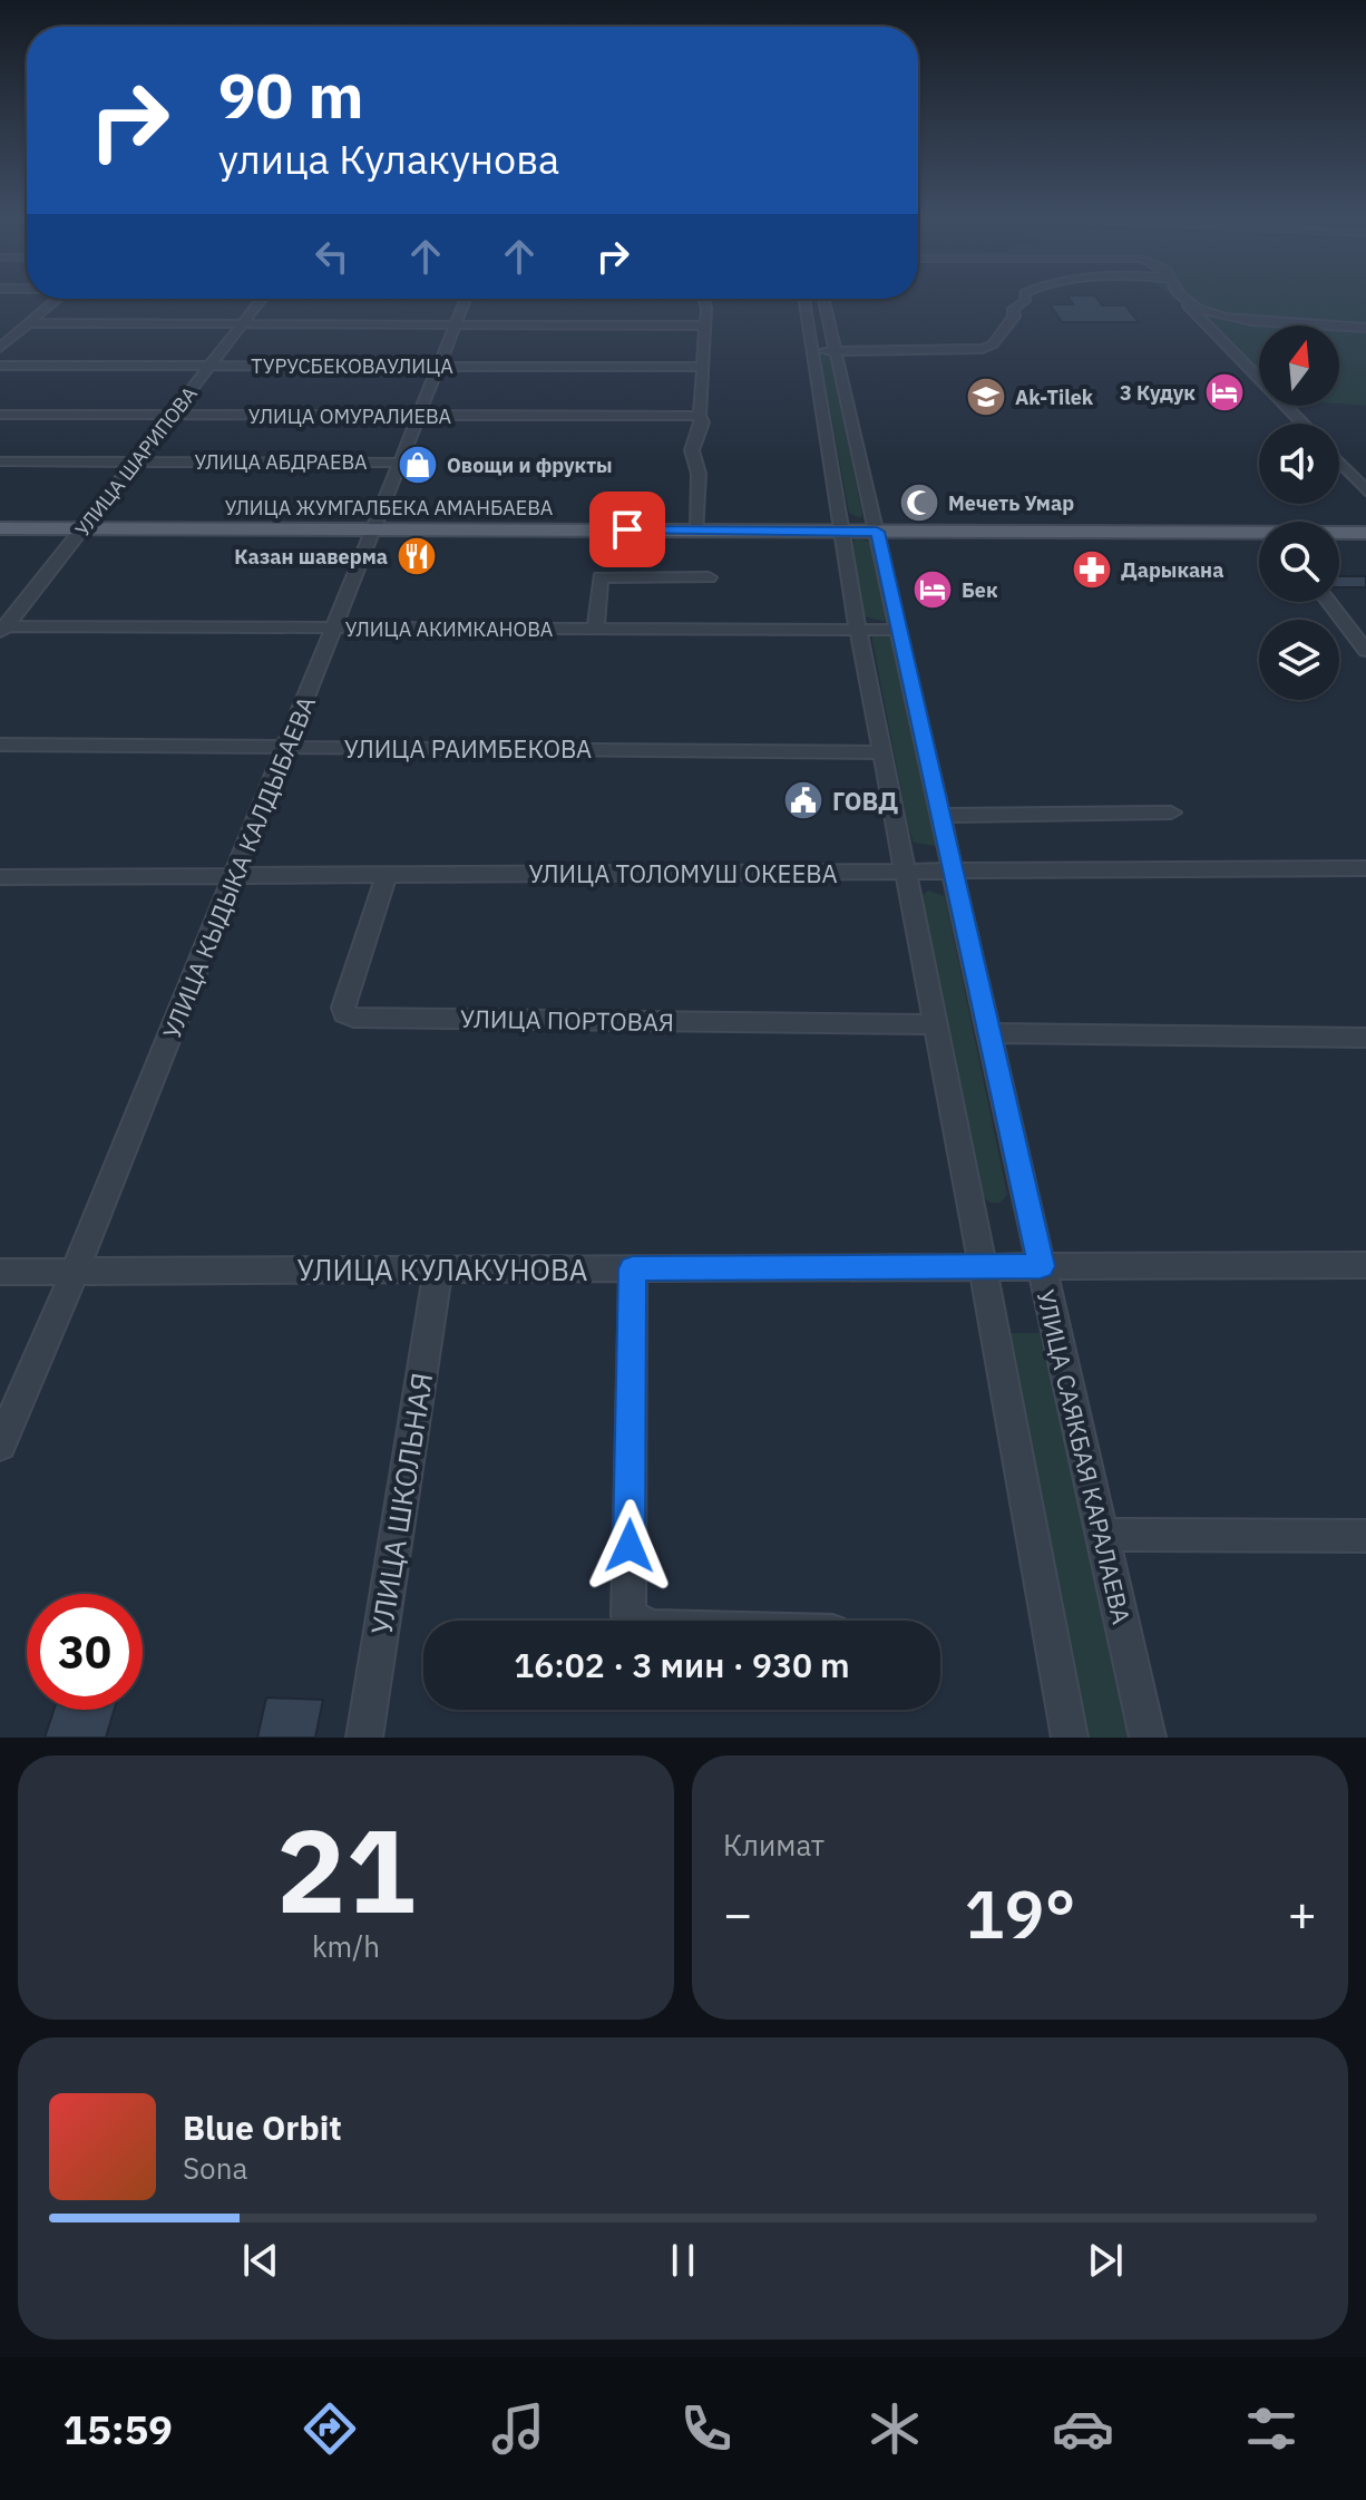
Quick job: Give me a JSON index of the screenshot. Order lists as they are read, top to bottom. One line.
{"streets":{"main road":["УЛИЦА ЖУМГАЛБЕКА АМАНБАЕВА"],"street":["ТУРУСБЕКОВАУЛИЦА","УЛИЦА ОМУРАЛИЕВА","УЛИЦА ШАРИПОВА","УЛИЦА АБДРАЕВА","УЛИЦА АКИМКАНОВА","УЛИЦА РАИМБЕКОВА","УЛИЦА КЫДЫКА КАЛДЫБАЕВА","УЛИЦА ТОЛОМУШ ОКЕЕВА","УЛИЦА ПОРТОВАЯ","УЛИЦА КУЛАКУНОВА","УЛИЦА САЯКБАЯ КАРАЛАЕВА","УЛИЦА ШКОЛЬНАЯ"]},"crossings":[["ТУРУСБЕКОВАУЛИЦА","УЛИЦА ШАРИПОВА"],["ТУРУСБЕКОВАУЛИЦА","УЛИЦА КЫДЫКА КАЛДЫБАЕВА"],["УЛИЦА ОМУРАЛИЕВА","УЛИЦА ШАРИПОВА"],["УЛИЦА ОМУРАЛИЕВА","УЛИЦА КЫДЫКА КАЛДЫБАЕВА"],["УЛИЦА ШАРИПОВА","УЛИЦА АБДРАЕВА"],["УЛИЦА ШАРИПОВА","УЛИЦА ЖУМГАЛБЕКА АМАНБАЕВА"],["УЛИЦА ШАРИПОВА","УЛИЦА АКИМКАНОВА"],["УЛИЦА АБДРАЕВА","УЛИЦА КЫДЫКА КАЛДЫБАЕВА"],["УЛИЦА ЖУМГАЛБЕКА АМАНБАЕВА","УЛИЦА КЫДЫКА КАЛДЫБАЕВА"],["УЛИЦА ЖУМГАЛБЕКА АМАНБАЕВА","УЛИЦА САЯКБАЯ КАРАЛАЕВА"],["УЛИЦА АКИМКАНОВА","УЛИЦА КЫДЫКА КАЛДЫБАЕВА"],["УЛИЦА АКИМКАНОВА","УЛИЦА САЯКБАЯ КАРАЛАЕВА"],["УЛИЦА РАИМБЕКОВА","УЛИЦА КЫДЫКА КАЛДЫБАЕВА"],["УЛИЦА КЫДЫКА КАЛДЫБАЕВА","УЛИЦА ТОЛОМУШ ОКЕЕВА"],["УЛИЦА КЫДЫКА КАЛДЫБАЕВА","УЛИЦА КУЛАКУНОВА"],["УЛИЦА ТОЛОМУШ ОКЕЕВА","УЛИЦА ПОРТОВАЯ"],["УЛИЦА ТОЛОМУШ ОКЕЕВА","УЛИЦА САЯКБАЯ КАРАЛАЕВА"],["УЛИЦА КУЛАКУНОВА","УЛИЦА САЯКБАЯ КАРАЛАЕВА"],["УЛИЦА КУЛАКУНОВА","УЛИЦА ШКОЛЬНАЯ"]],"places":{"hotel":["3 Кудук","Бек"],"school or university":["Ak-Tilek"],"shop":["Овощи и фрукты"],"mosque":["Мечеть Умар"],"restaurant":["Казан шаверма"],"pharmacy":["Дарыкана"],"public building":["ГОВД"]},"north":"top","page":{"turn":["90 m","улица Кулакунова"],"limit":"30","trip":"16:02 · 3 мин · 930 m","tile":[["21","km/h"],"Климат"],"heat":["−","19°","+"],"song":["Blue Orbit","Sona"],"tabs":"15:59"}}
